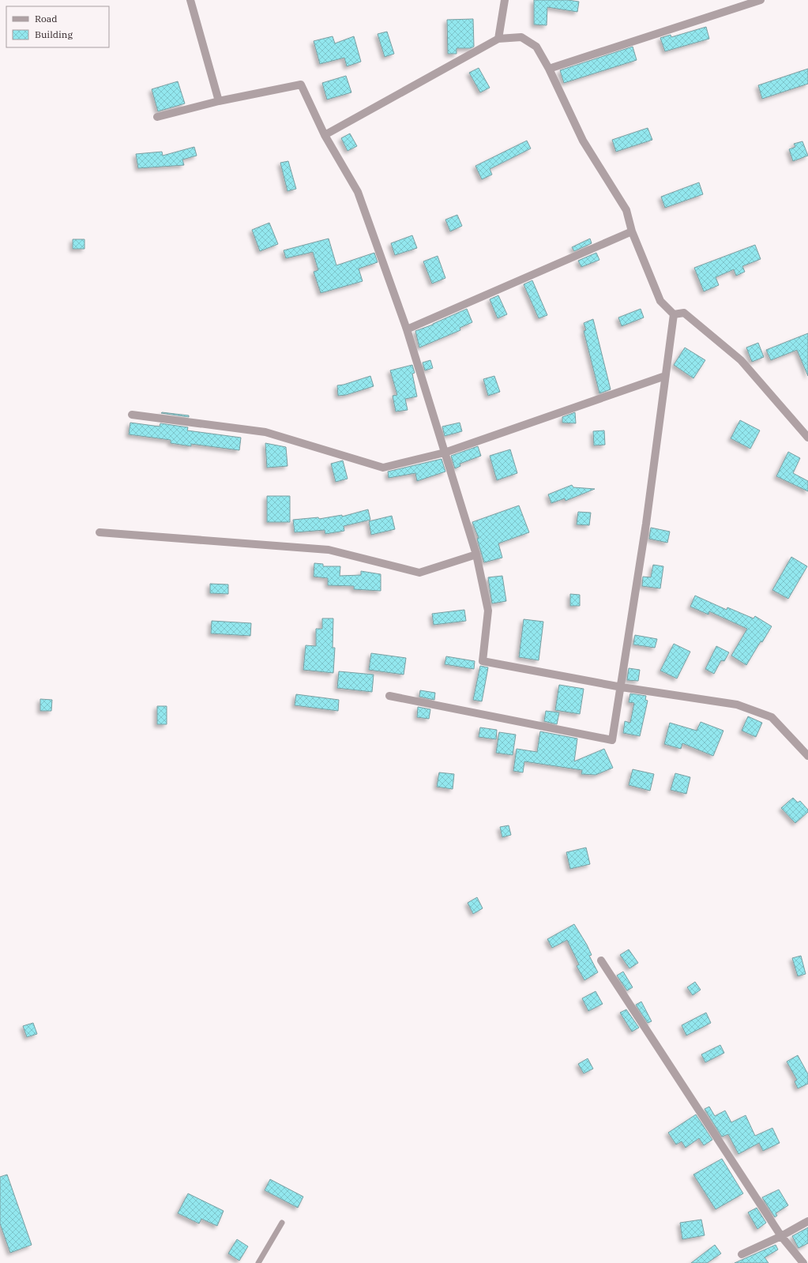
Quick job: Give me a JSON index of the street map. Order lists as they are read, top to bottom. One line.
{"legend":["Road","Building"]}
